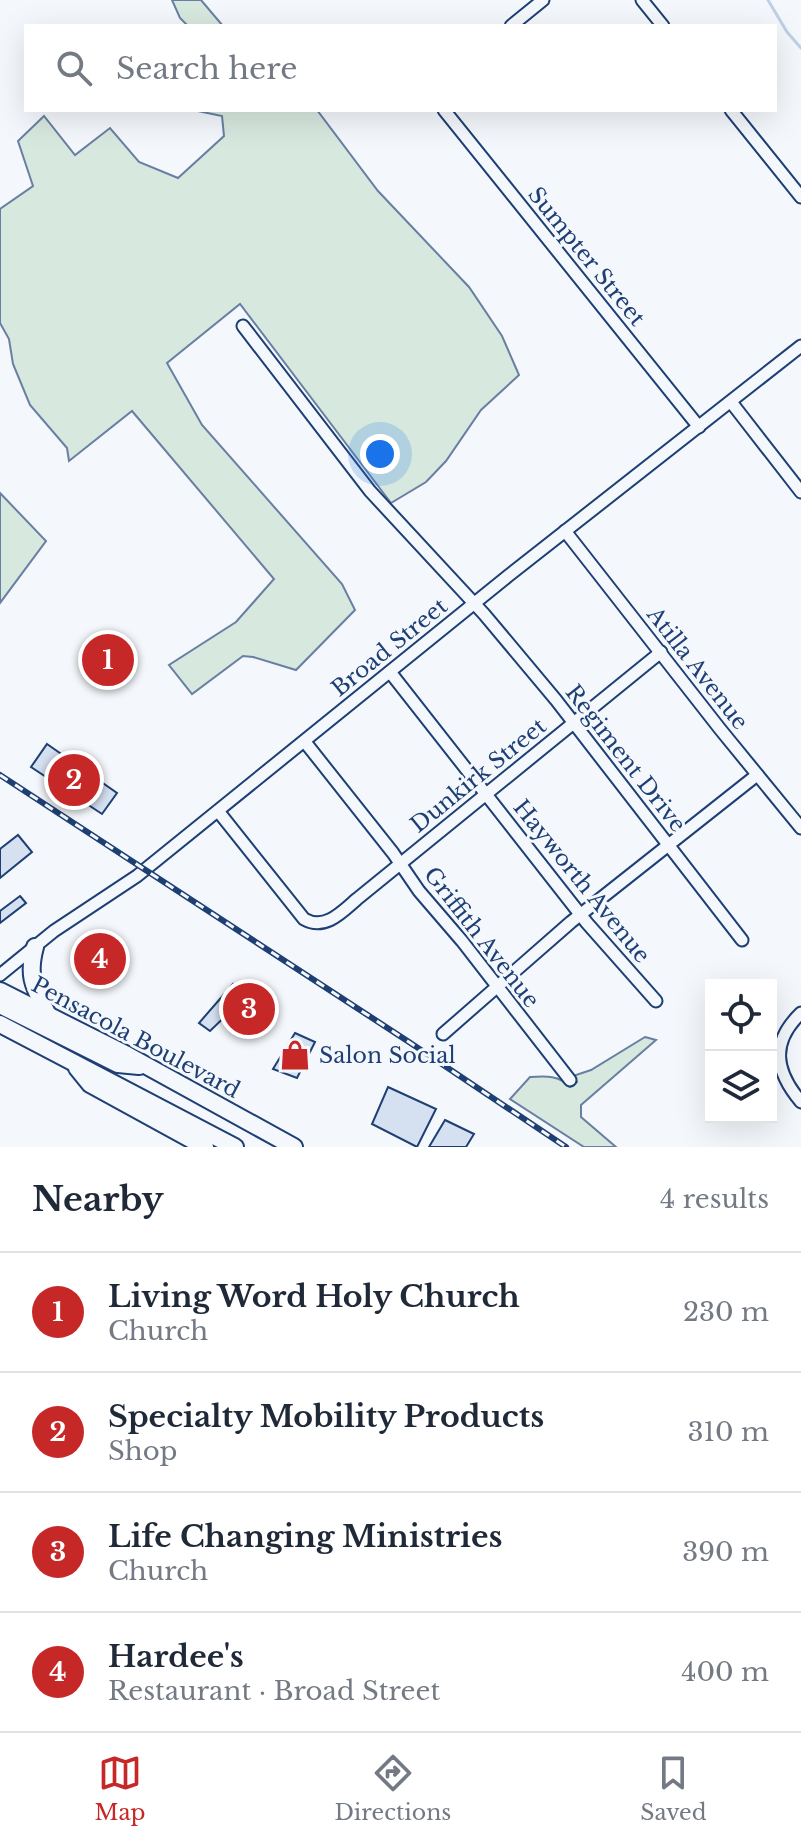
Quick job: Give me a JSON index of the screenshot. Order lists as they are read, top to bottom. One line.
{"streets":{"highway":["Pensacola Boulevard"],"street":["Sumpter Street","Broad Street","Atilla Avenue","Regiment Drive","Dunkirk Street","Hayworth Avenue","Griffith Avenue"]},"crossings":[["Sumpter Street","Broad Street"],["Broad Street","Atilla Avenue"],["Broad Street","Regiment Drive"],["Broad Street","Dunkirk Street"],["Broad Street","Hayworth Avenue"],["Broad Street","Griffith Avenue"],["Atilla Avenue","Dunkirk Street"],["Regiment Drive","Dunkirk Street"],["Dunkirk Street","Hayworth Avenue"],["Dunkirk Street","Griffith Avenue"]],"places":{"shop":["Salon Social"]},"page":{"search":"Search here","pins":["1","2","4","3"],"heading":["Nearby","4 results"],"list":[{"mark":"1","name":"Living Word Holy Church","note":"Church","value":"230 m"},{"mark":"2","name":"Specialty Mobility Products","note":"Shop","value":"310 m"},{"mark":"3","name":"Life Changing Ministries","note":"Church","value":"390 m"},{"mark":"4","name":"Hardee's","note":"Restaurant · Broad Street","value":"400 m"}],"nav":["Map","Directions","Saved"]}}
